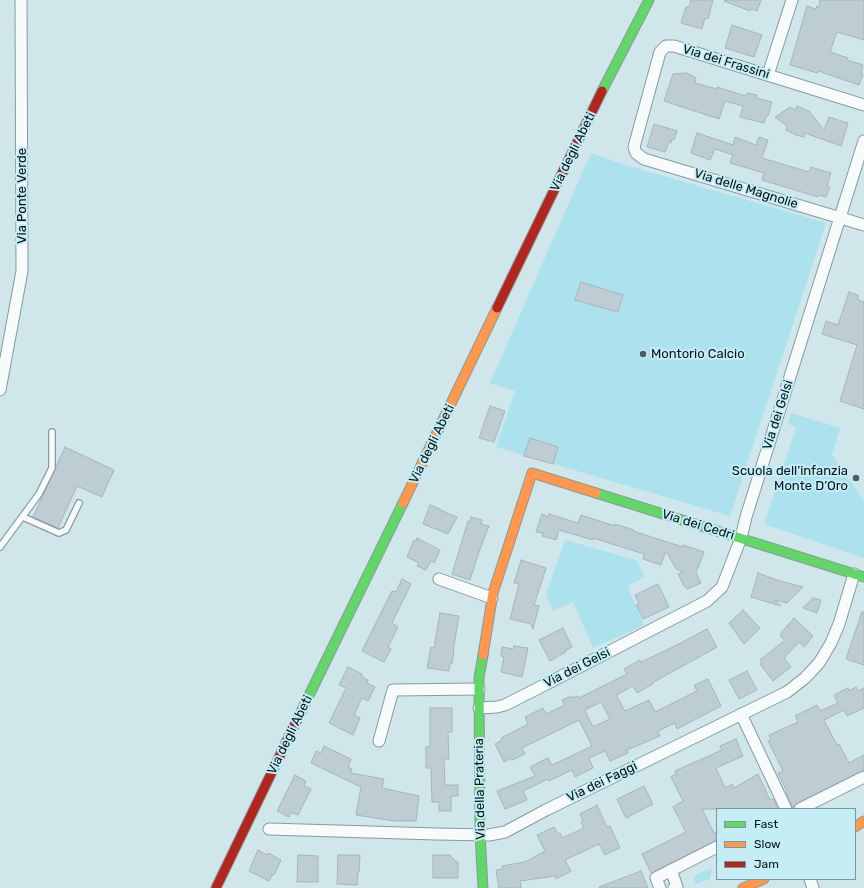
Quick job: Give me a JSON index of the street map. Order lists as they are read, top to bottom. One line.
{"streets":{"street":["Via dei Frassini","Via degli Abeti","Via delle Magnolie","Via Ponte Verde","Via dei Gelsi","Via dei Cedri","Via dei Faggi","Via della Prateria"]},"crossings":[["Via dei Frassini","Via delle Magnolie"],["Via delle Magnolie","Via dei Gelsi"],["Via dei Gelsi","Via dei Cedri"],["Via dei Gelsi","Via della Prateria"],["Via dei Cedri","Via dei Faggi"],["Via dei Cedri","Via della Prateria"],["Via dei Faggi","Via della Prateria"]],"places":["Montorio Calcio","Scuola dell’infanzia Monte D’Oro"],"legend":["Fast","Slow","Jam"]}
